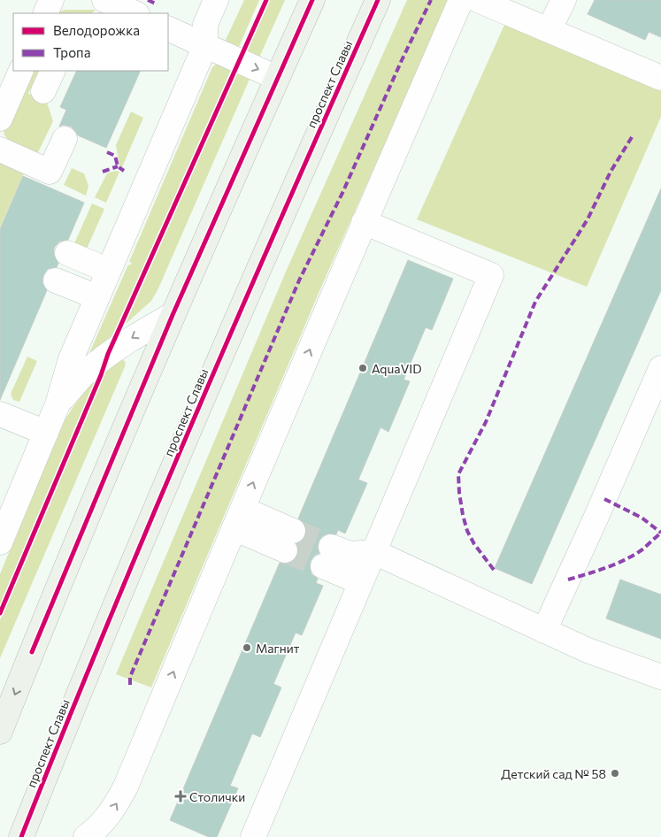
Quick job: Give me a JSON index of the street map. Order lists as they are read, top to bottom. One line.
{"streets":{"main road":["проспект Славы"]},"places":{"other":["AquaVID","Магнит","Детский сад № 58"],"health":["Столички"]},"legend":["Велодорожка","Тропа"]}
